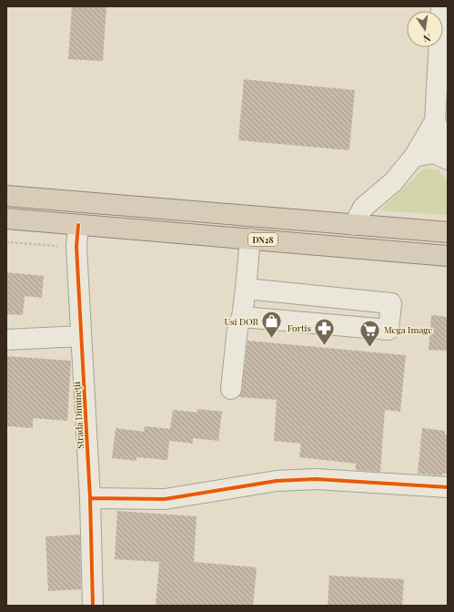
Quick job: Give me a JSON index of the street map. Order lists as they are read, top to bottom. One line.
{"streets":{"highway":["DN28"],"street":["Strada Dimineții"]},"crossings":[["DN28","Strada Dimineții"]],"places":{"shop":["Usi DOR"],"pharmacy":["Fortis"],"supermarket":["Mega Image"]},"north":"bottom"}
